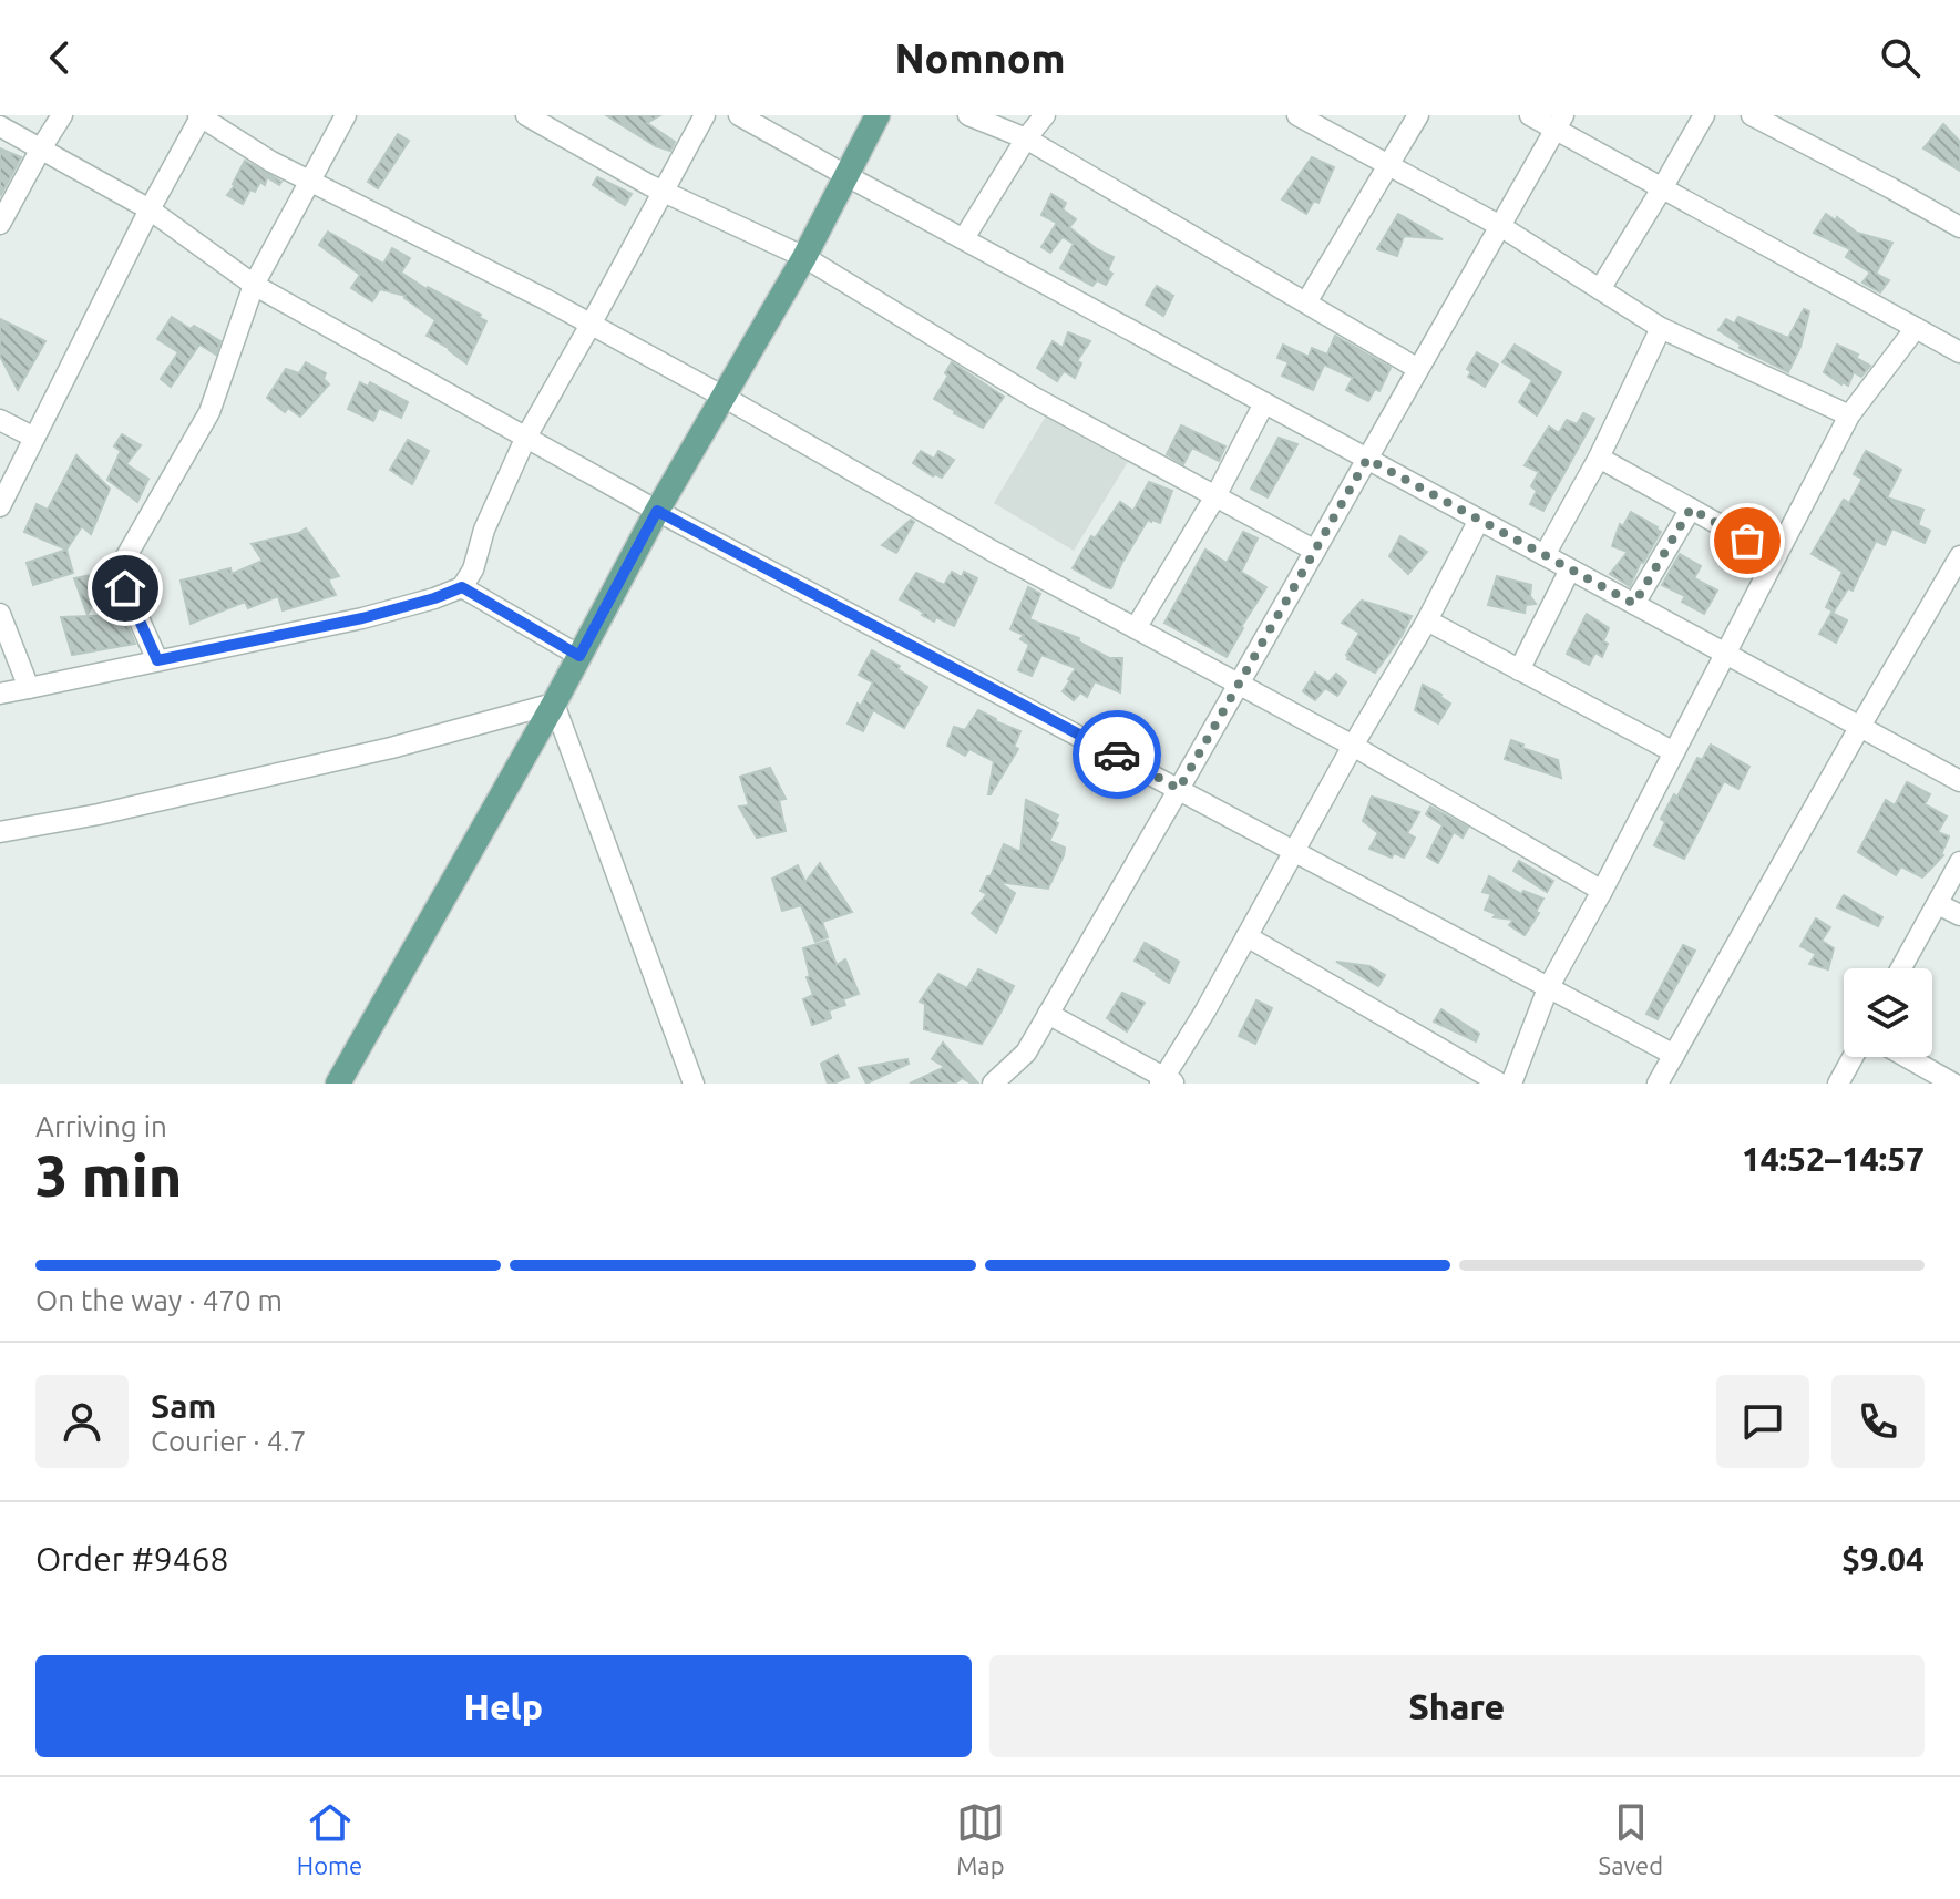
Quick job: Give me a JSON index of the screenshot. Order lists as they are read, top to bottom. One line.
{"page":{"header":"Nomnom","heading":["3 min","Arriving in","14:52–14:57"],"panel":["Sam","Courier · 4.7","Order #9468","$9.04"],"bar":"On the way · 470 m","buttons":["Help","Share"],"tabs":["Home","Map","Saved"]}}
